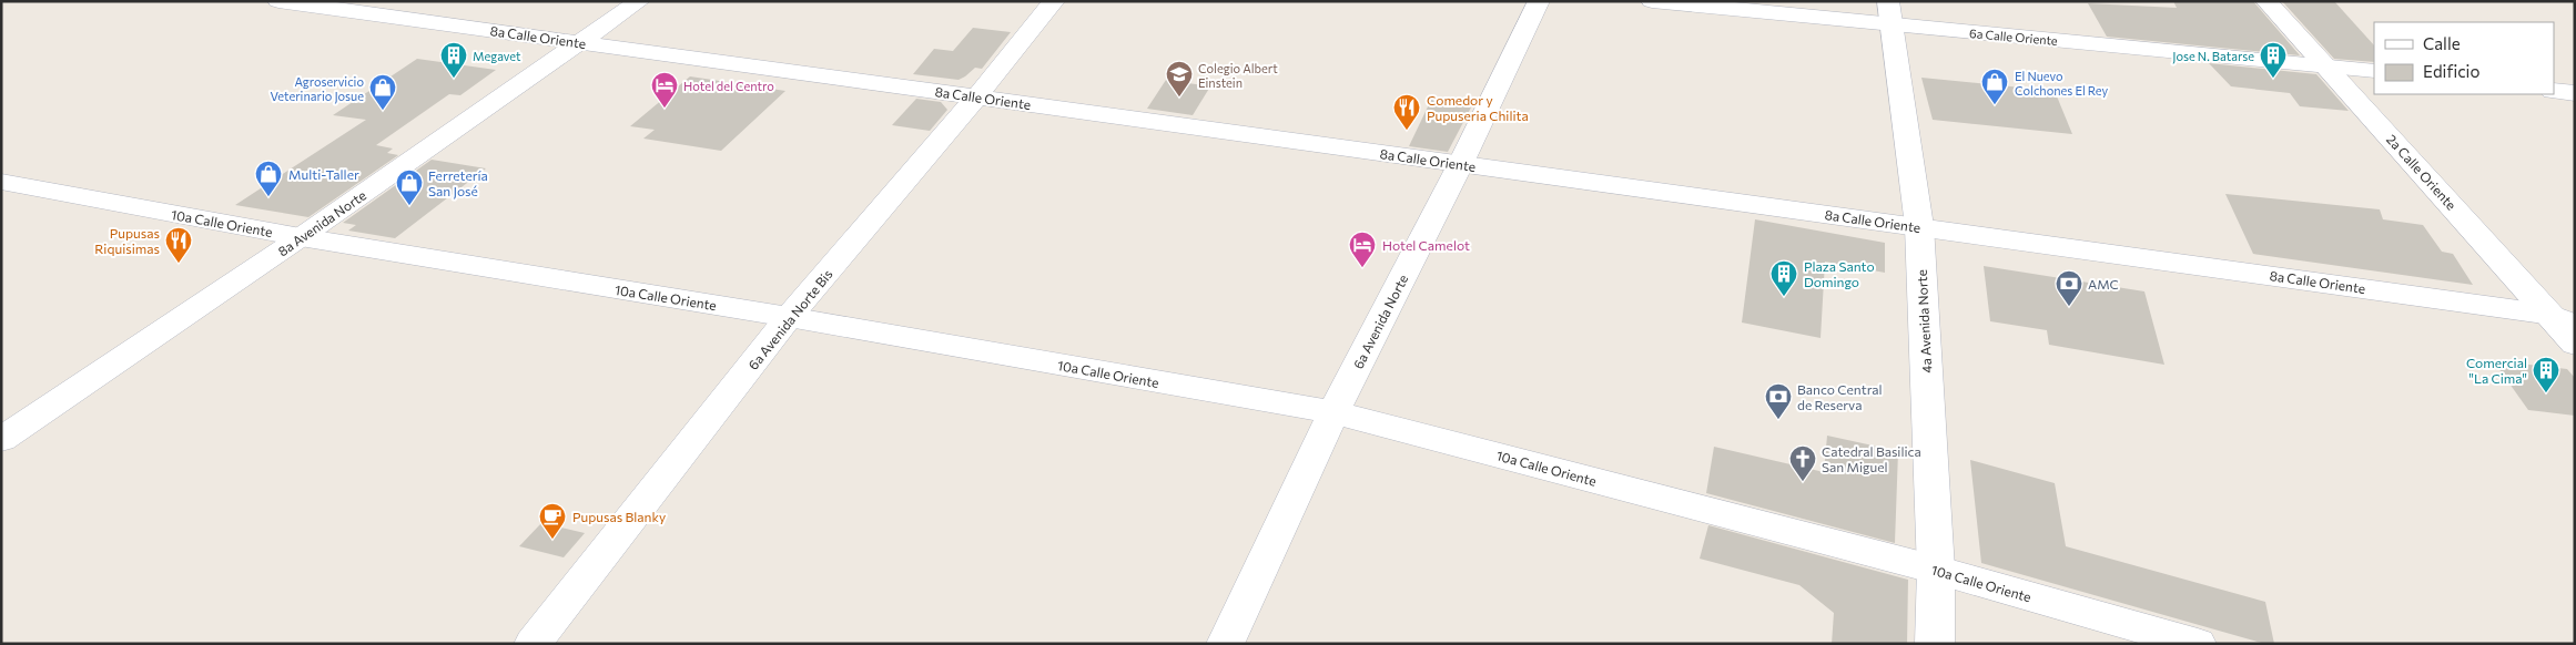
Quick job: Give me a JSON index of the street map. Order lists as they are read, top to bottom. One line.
{"streets":{"street":["8a Calle Oriente","6a Calle Oriente","2a Calle Oriente","10a Calle Oriente","8a Avenida Norte","6a Avenida Norte Bis","6a Avenida Norte","4a Avenida Norte"]},"crossings":[["8a Calle Oriente","2a Calle Oriente"],["8a Calle Oriente","8a Avenida Norte"],["8a Calle Oriente","6a Avenida Norte Bis"],["8a Calle Oriente","6a Avenida Norte"],["8a Calle Oriente","4a Avenida Norte"],["6a Calle Oriente","2a Calle Oriente"],["6a Calle Oriente","4a Avenida Norte"],["10a Calle Oriente","8a Avenida Norte"],["10a Calle Oriente","6a Avenida Norte Bis"],["10a Calle Oriente","6a Avenida Norte"],["10a Calle Oriente","4a Avenida Norte"]],"places":{"building":["Megavet","Jose N. Batarse","Plaza Santo Domingo","Comercial \"La Cima\""],"school or university":["Colegio Albert Einstein"],"shop":["El Nuevo Colchones El Rey","Agroservicio Veterinario Josue","Multi-Taller","Ferretería San José"],"hotel":["Hotel del Centro","Hotel Camelot"],"restaurant":["Comedor y Pupuseria Chilita","Pupusas Riquisimas"],"bank":["AMC","Banco Central de Reserva"],"church":["Catedral Basilica San Miguel"],"cafe":["Pupusas Blanky"]},"legend":["Calle","Edificio"]}
